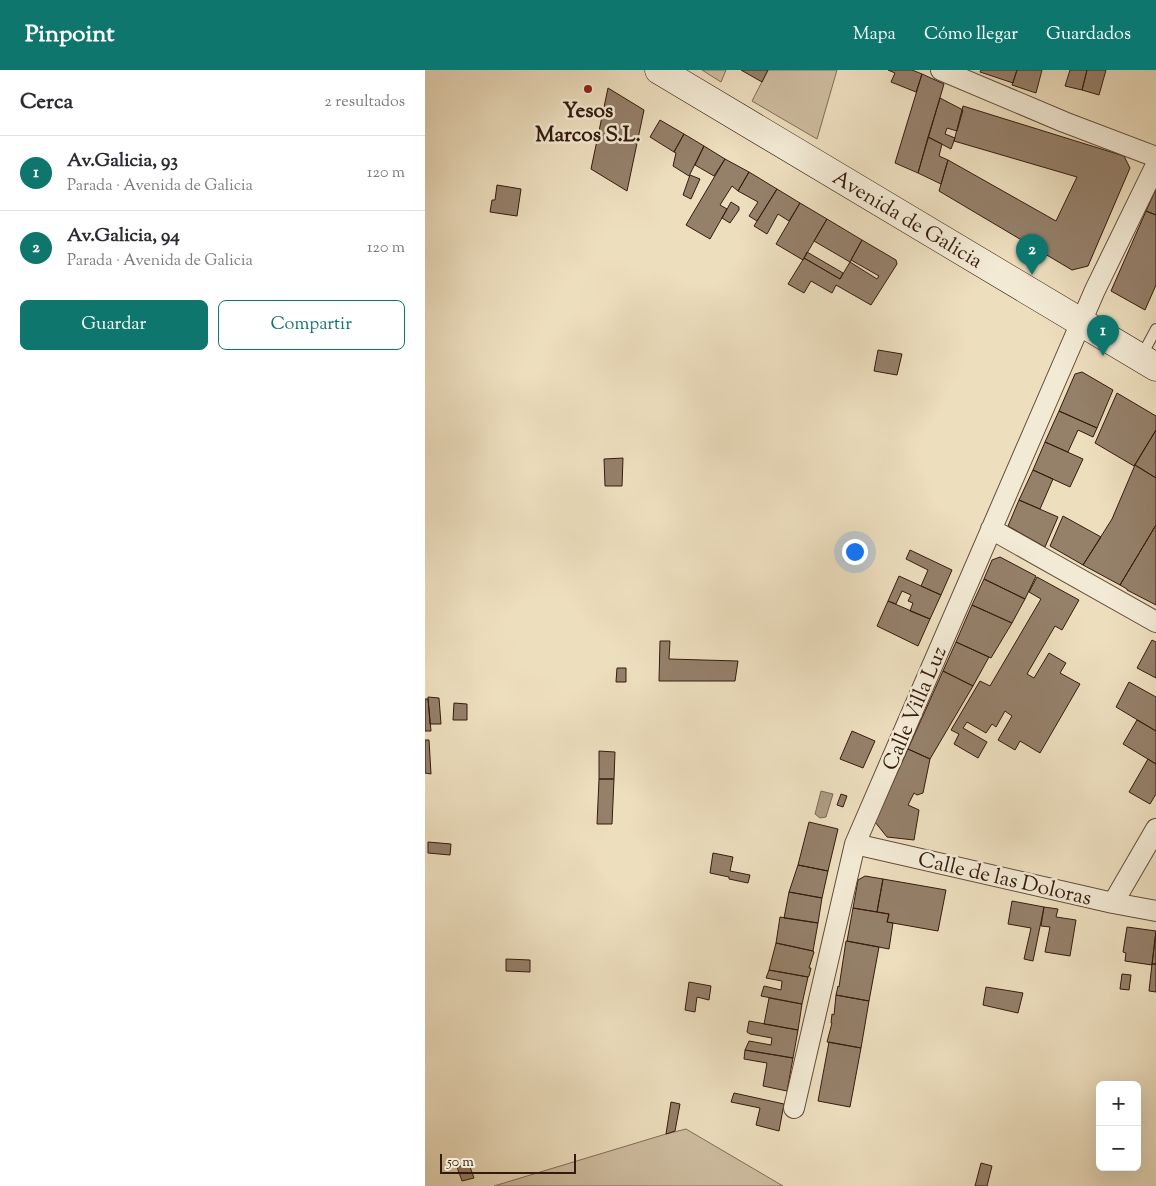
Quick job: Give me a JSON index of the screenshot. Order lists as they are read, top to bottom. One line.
{"streets":{"main road":["Avenida de Galicia"],"street":["Calle Villa Luz","Calle de las Doloras"]},"crossings":[["Avenida de Galicia","Calle Villa Luz"],["Calle Villa Luz","Calle de las Doloras"]],"places":["Yesos Marcos S.L."],"scale_bar":"50 m","page":{"header":"Pinpoint","nav":["Mapa","Cómo llegar","Guardados"],"heading":["Cerca","2 resultados"],"list":[{"mark":"1","name":"Av.Galicia, 93","note":"Parada · Avenida de Galicia","value":"120 m"},{"mark":"2","name":"Av.Galicia, 94","note":"Parada · Avenida de Galicia","value":"120 m"}],"pins":["2","1"],"buttons":["Guardar","Compartir"],"map_buttons":["+","−"],"scale":"50 m"}}
